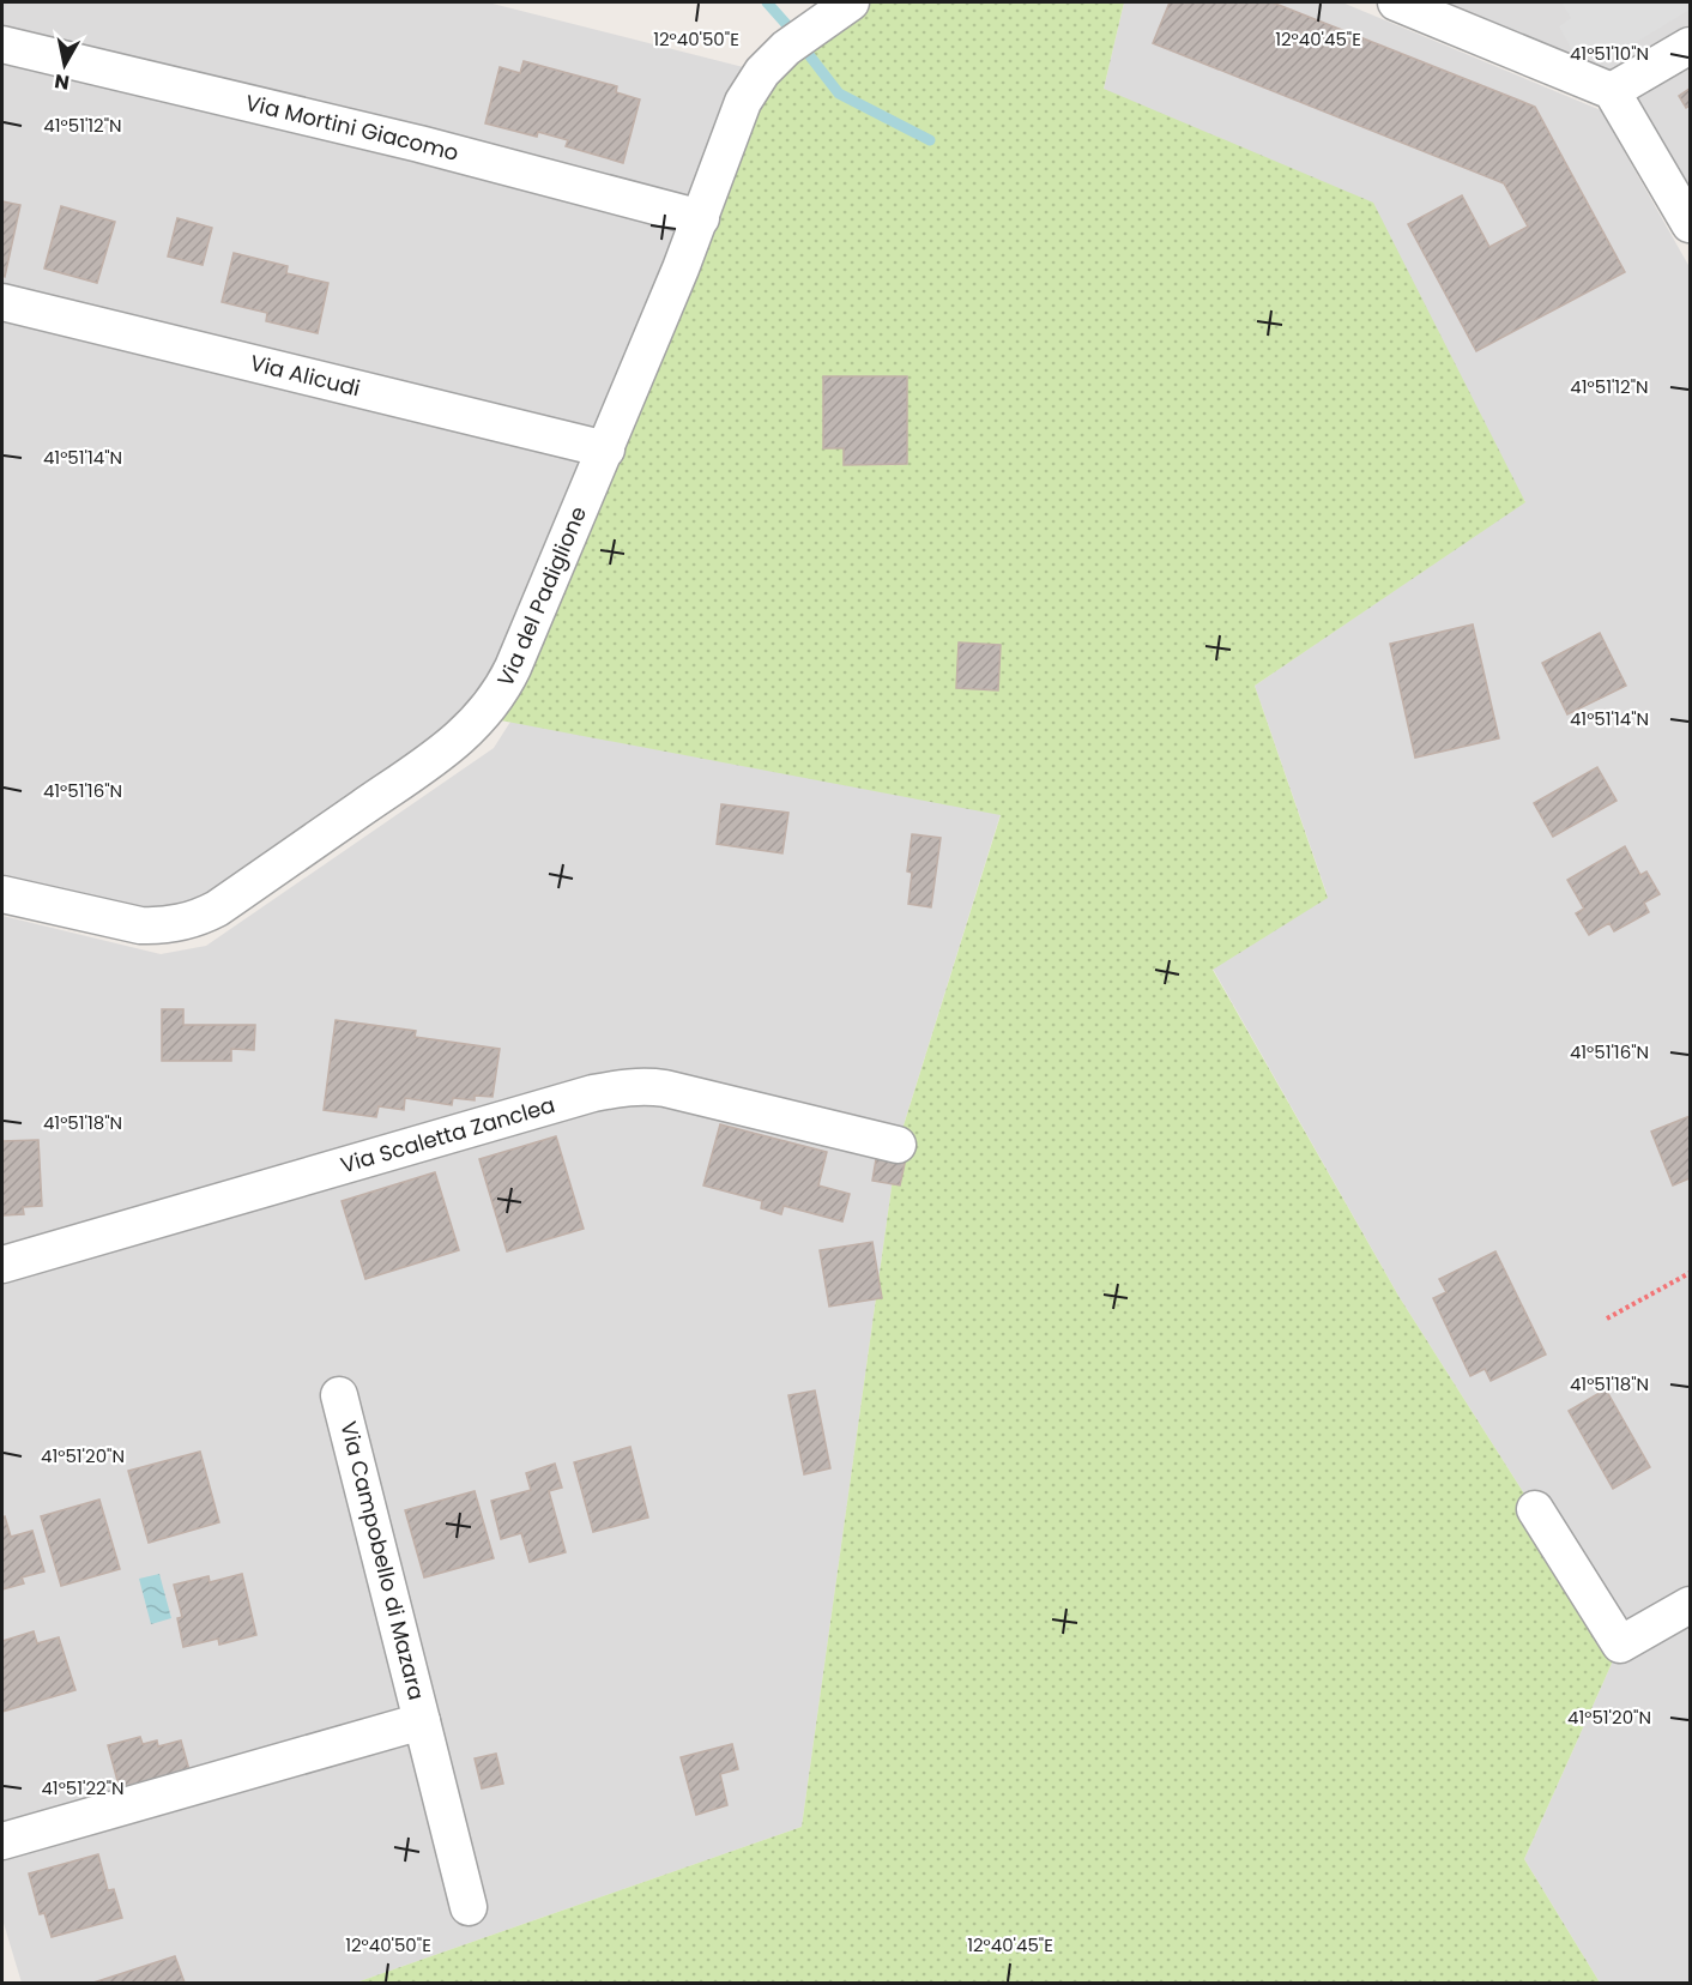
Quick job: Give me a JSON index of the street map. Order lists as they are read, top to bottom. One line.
{"streets":{"street":["Via Mortini Giacomo","Via Alicudi","Via del Padiglione","Via Scaletta Zanclea","Via Campobello di Mazara"]},"crossings":[["Via Mortini Giacomo","Via del Padiglione"],["Via Alicudi","Via del Padiglione"]],"north":"bottom","coordinates":["12°40'50\"E","12°40'45\"E","41°51'10\"N","41°51'12\"N","41°51'14\"N","41°51'16\"N","41°51'18\"N","41°51'20\"N","41°51'22\"N"]}
